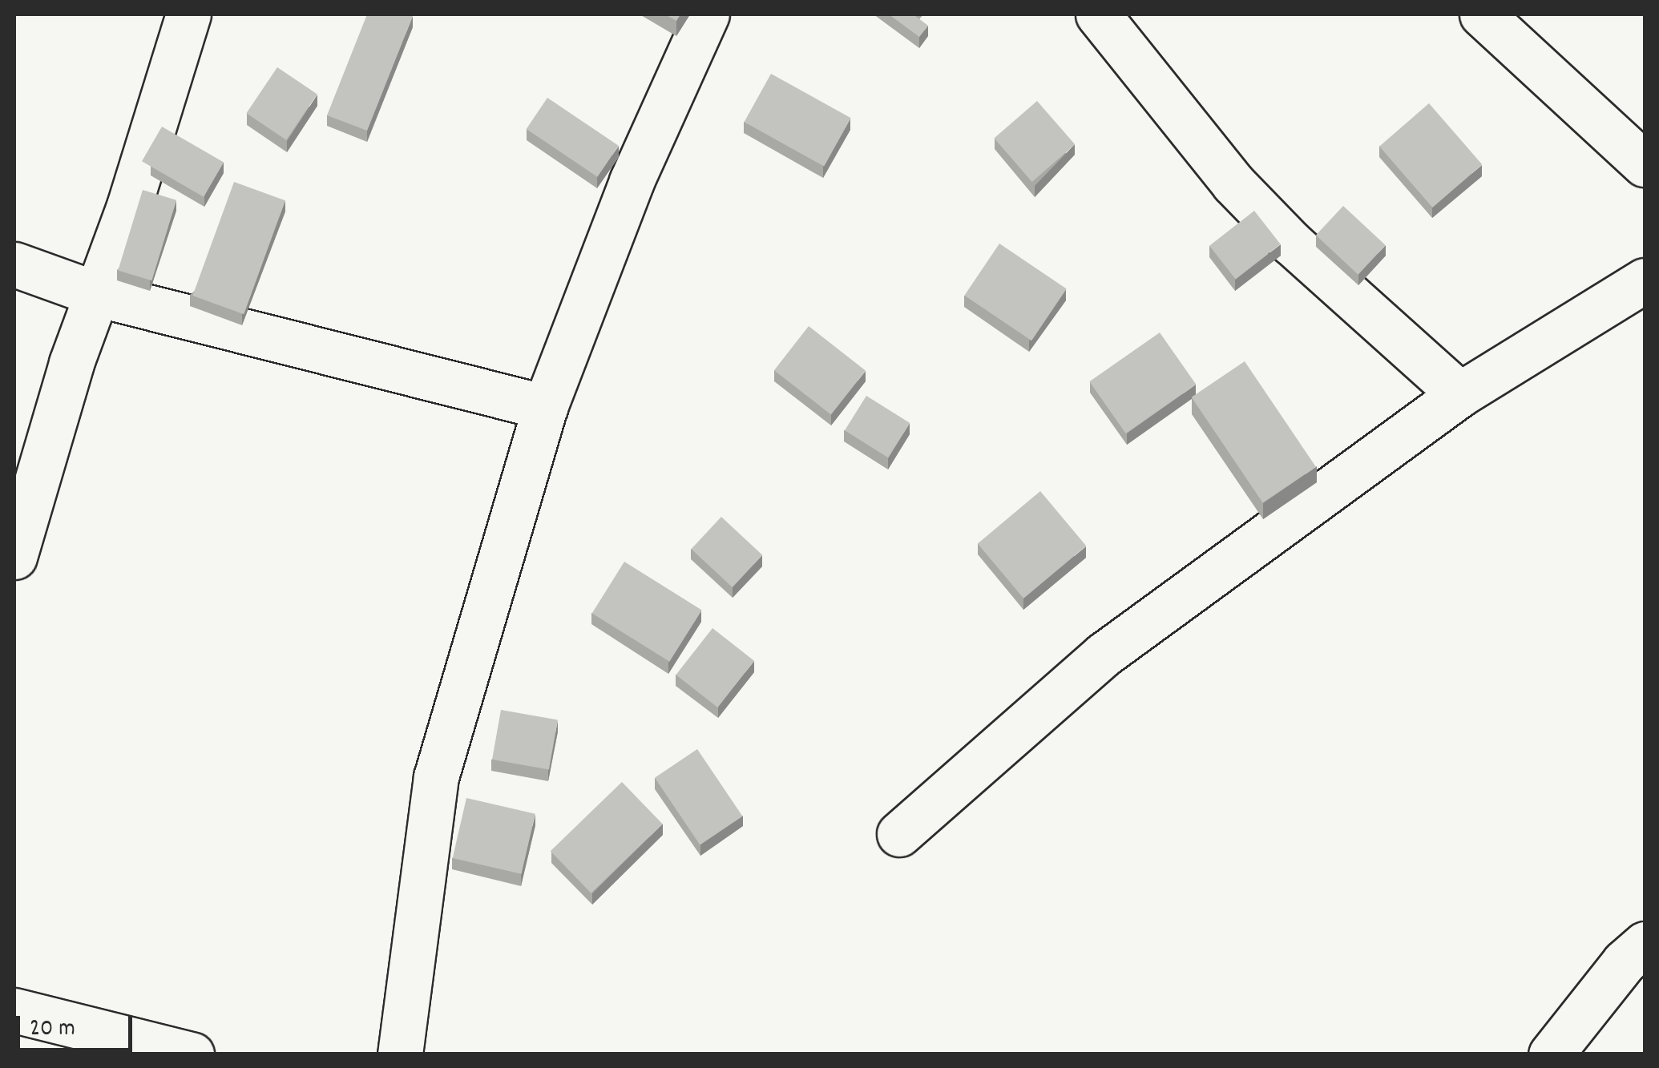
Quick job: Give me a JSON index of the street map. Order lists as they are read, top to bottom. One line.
{"scale_bar":"20 m"}
